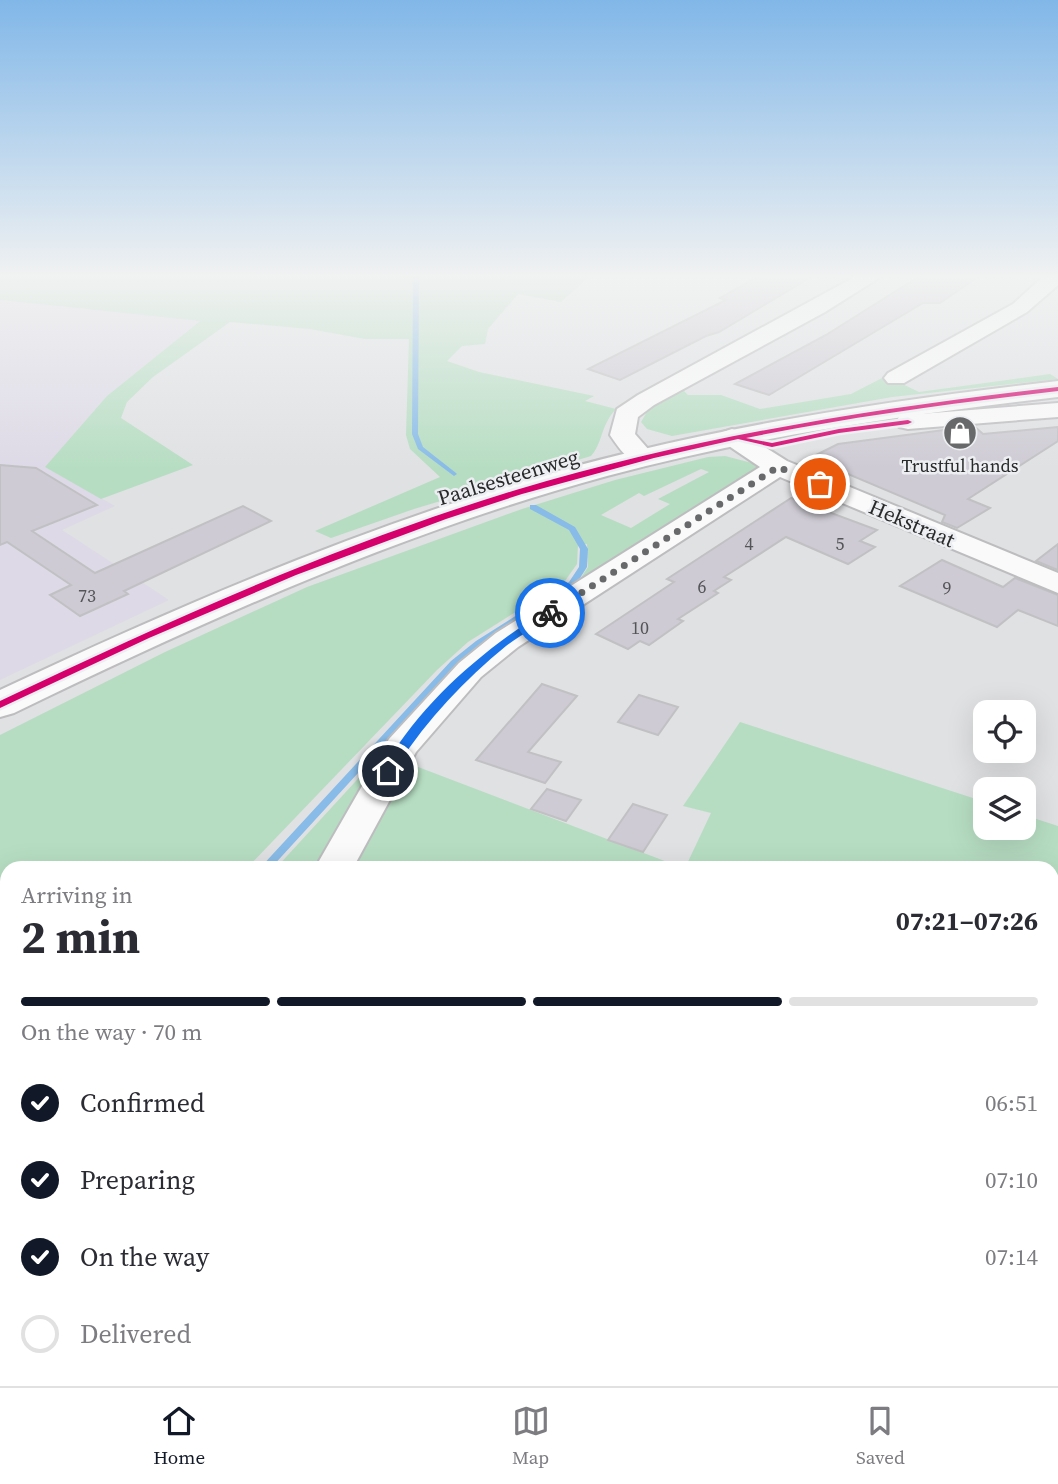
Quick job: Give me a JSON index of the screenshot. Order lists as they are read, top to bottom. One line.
{"streets":{"main road":["Paalsesteenweg"],"street":["Hekstraat"]},"crossings":[["Paalsesteenweg","Hekstraat"]],"places":{"shop":["Trustful hands"]},"house_numbers":["4","5","6","9","73","10"],"page":{"heading":["2 min","Arriving in","07:21–07:26"],"bar":"On the way · 70 m","list":[["Confirmed","06:51"],["Preparing","07:10"],["On the way","07:14"],"Delivered"],"tabs":["Home","Map","Saved"]}}
